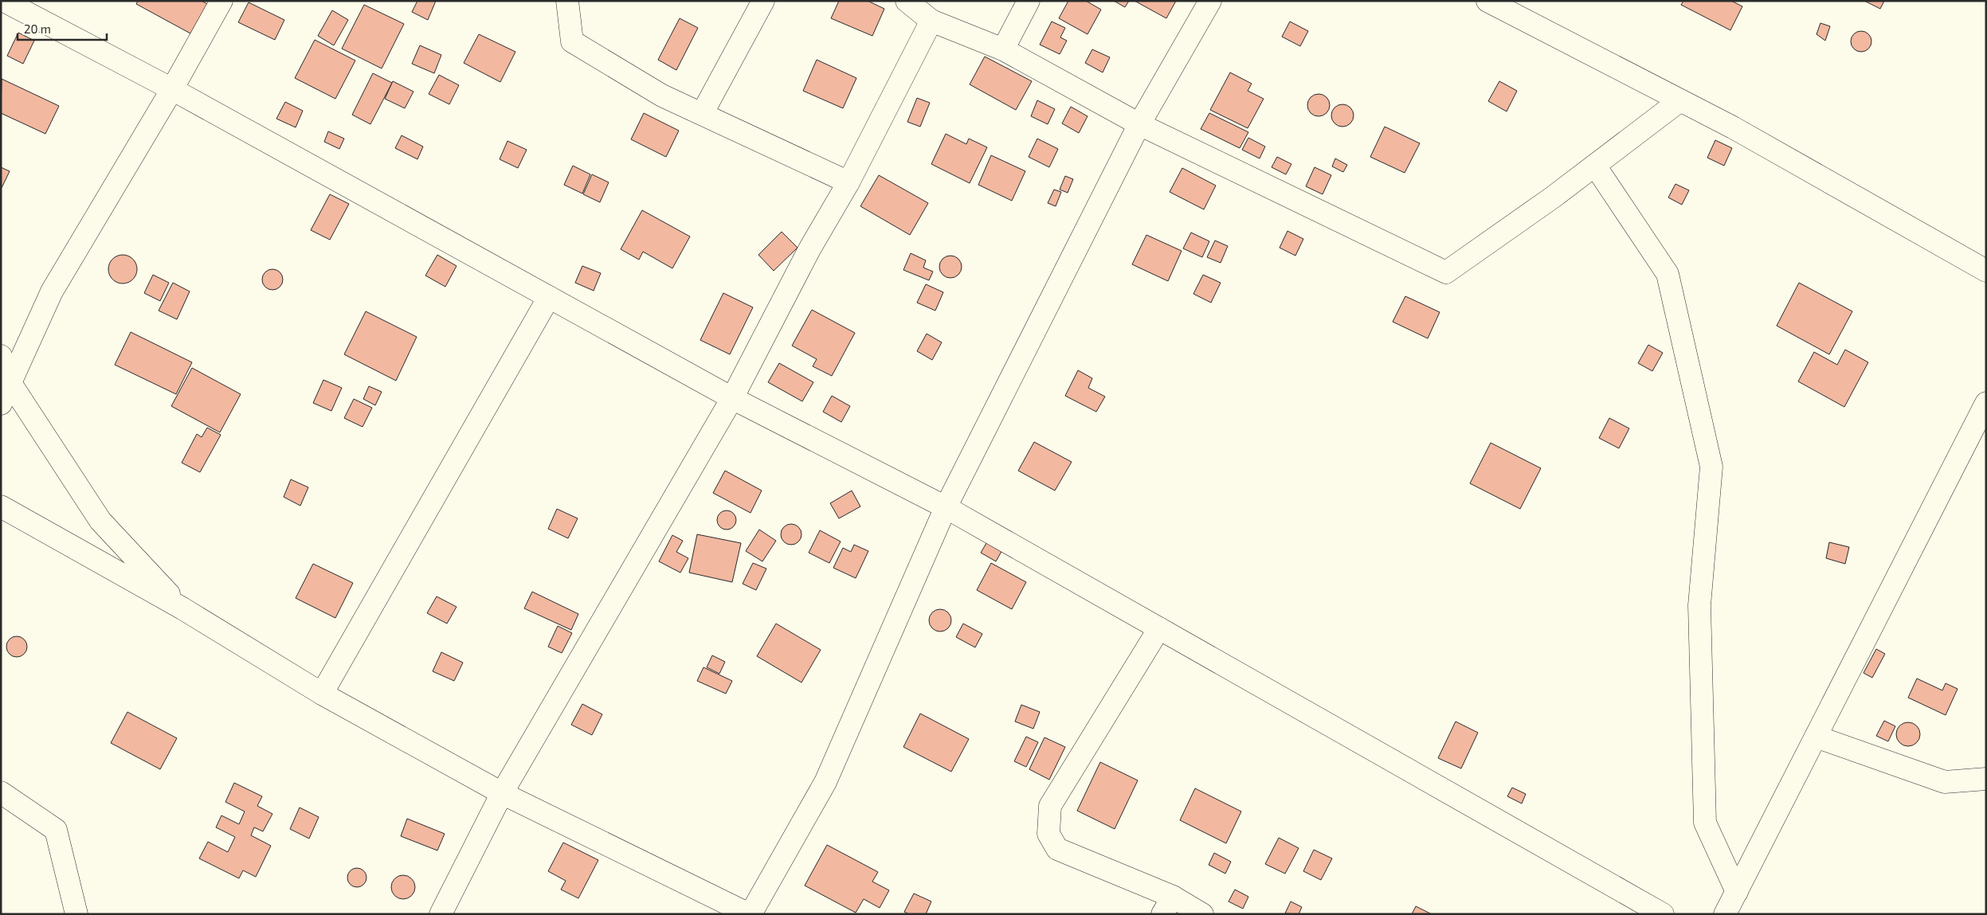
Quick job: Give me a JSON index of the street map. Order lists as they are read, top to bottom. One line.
{"scale_bar":"20 m"}
